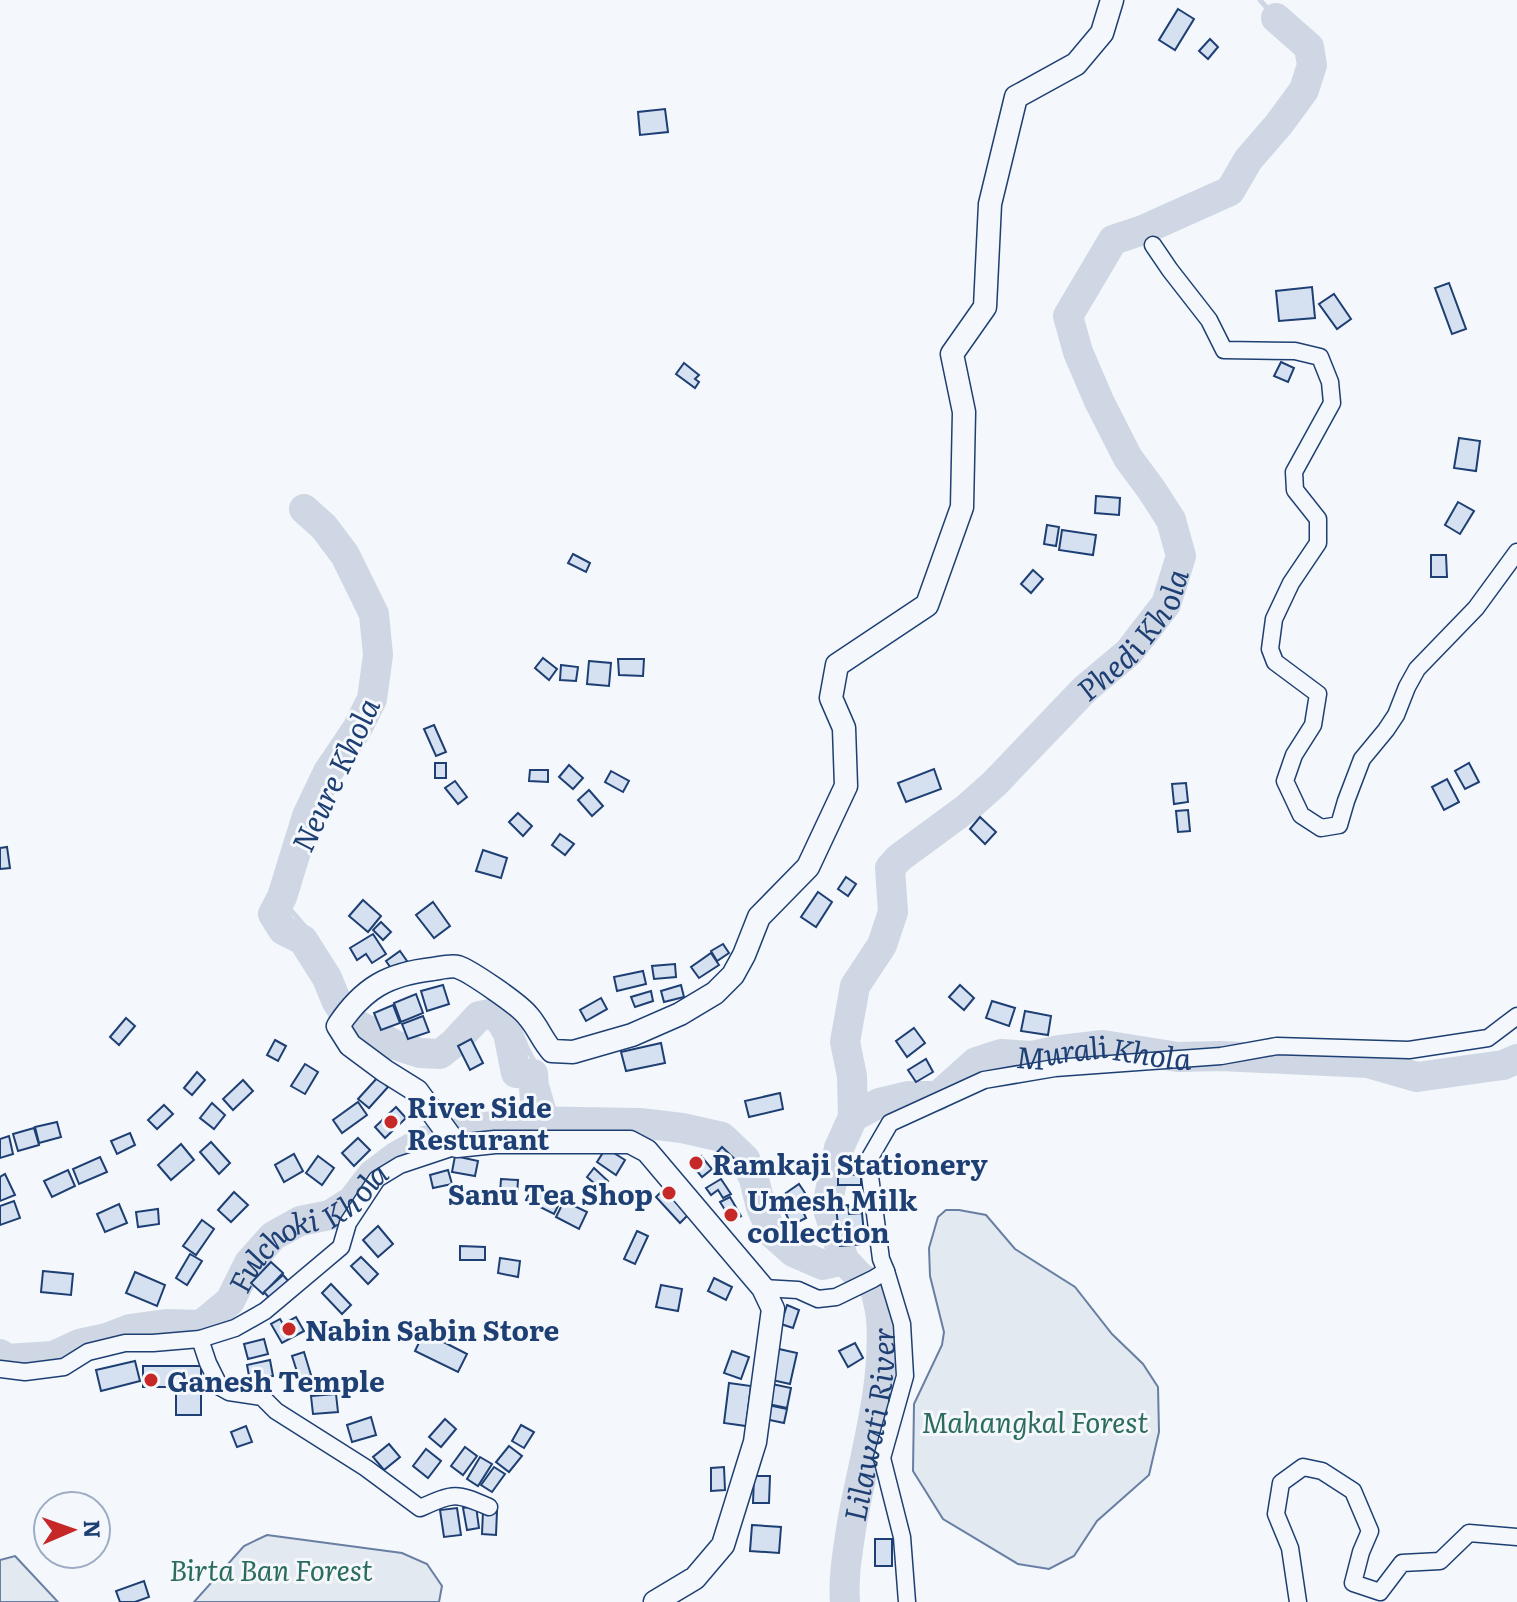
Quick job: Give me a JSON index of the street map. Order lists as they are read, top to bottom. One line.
{"water":["Phedi Khola","Neure Khola","Murali Khola","Fulchoki Khola","Lilawati River"],"parks":["Mahangkal Forest","Birta Ban Forest"],"places":["River Side Resturant","Ramkaji Stationery","Sanu Tea Shop","Umesh Milk collection","Nabin Sabin Store","Ganesh Temple"],"north":"right"}
